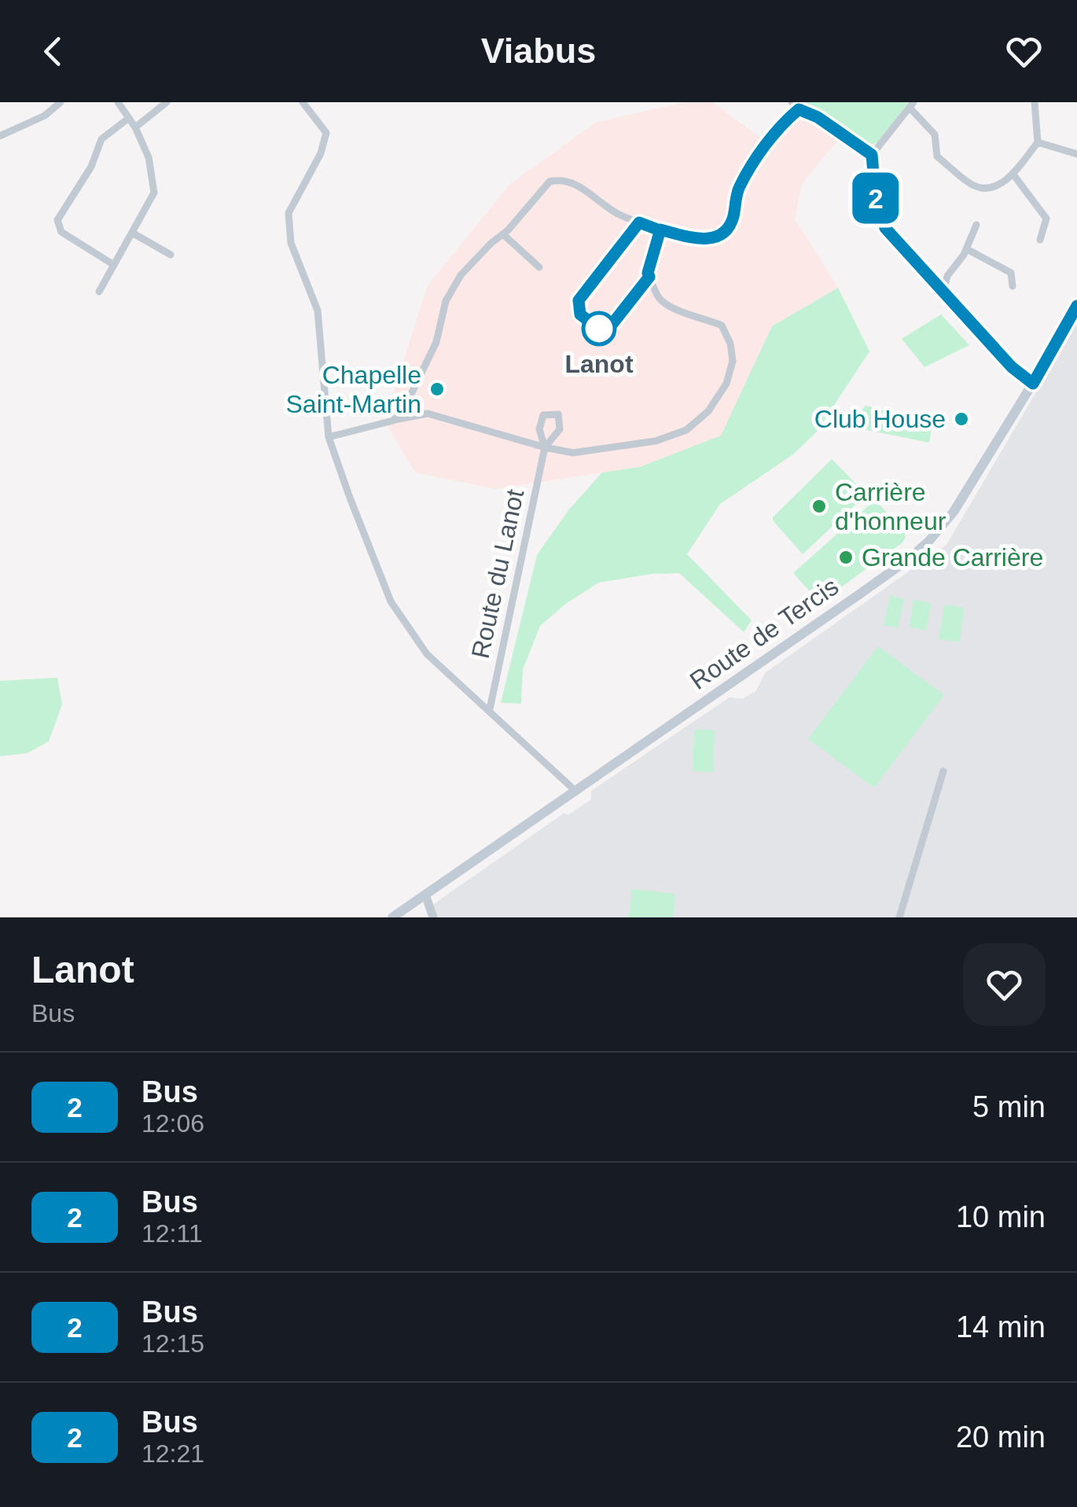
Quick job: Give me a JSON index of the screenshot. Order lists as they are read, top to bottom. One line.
{"streets":{"main road":["Route de Tercis"],"street":["Route du Lanot"]},"crossings":[["Route du Lanot","Route de Tercis"]],"places":["Lanot","Chapelle Saint-Martin","Club House","Carrière d'honneur","Grande Carrière"],"lines":["bus line 2"],"page":{"header":"Viabus","on_map":"2","heading":["Lanot","Bus"],"list":[{"mark":"2","name":"Bus","note":"12:06","value":"5 min"},{"mark":"2","name":"Bus","note":"12:11","value":"10 min"},{"mark":"2","name":"Bus","note":"12:15","value":"14 min"},{"mark":"2","name":"Bus","note":"12:21","value":"20 min"}]}}
